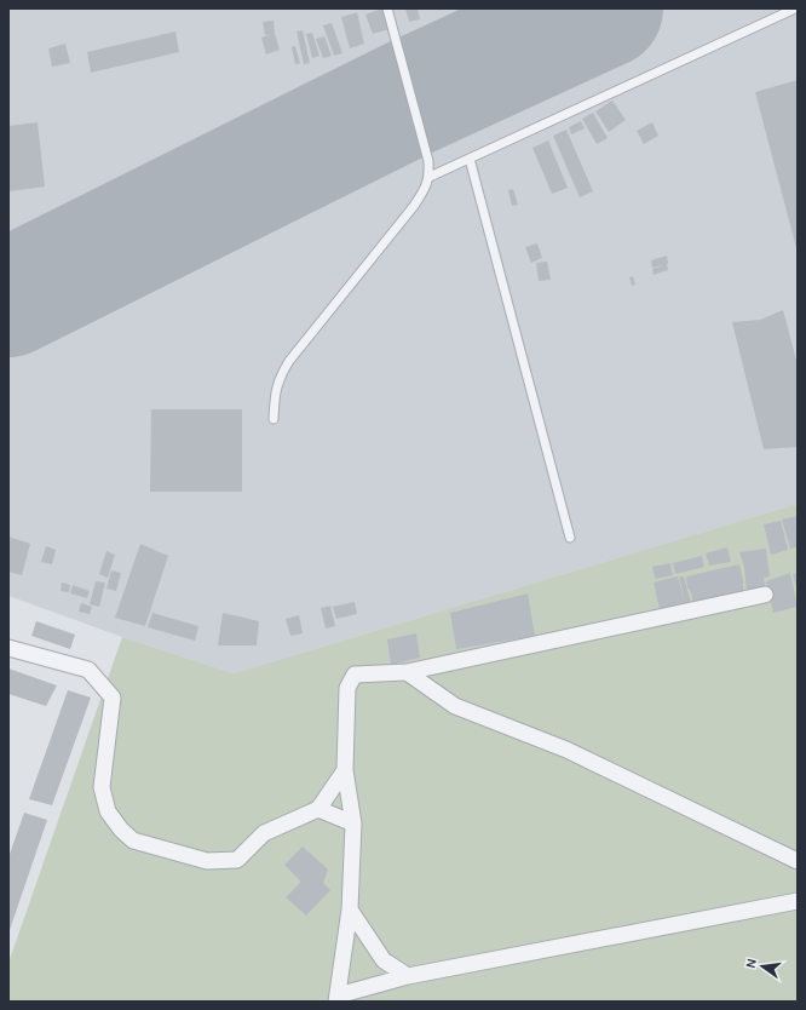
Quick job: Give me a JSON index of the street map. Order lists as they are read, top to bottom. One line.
{"north":"left"}
